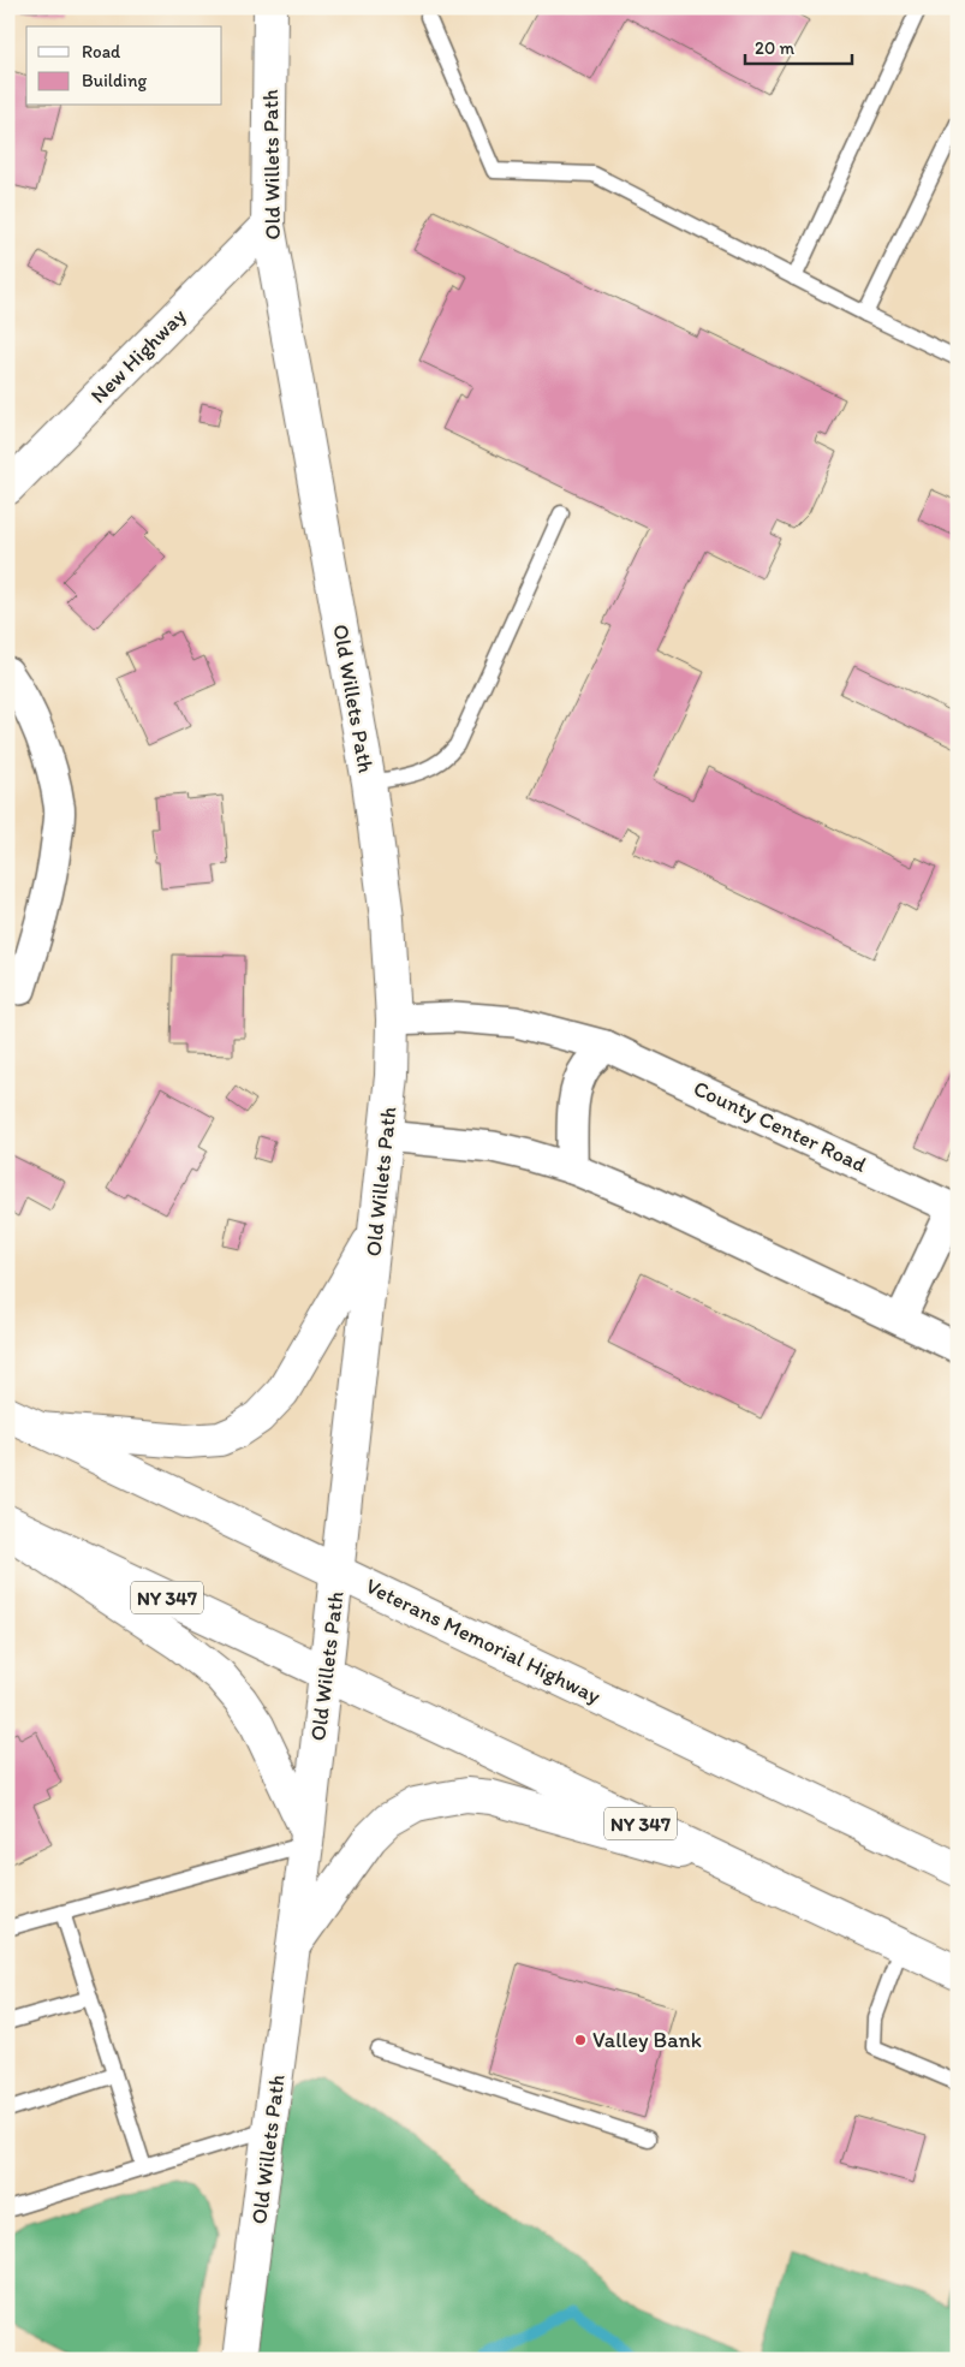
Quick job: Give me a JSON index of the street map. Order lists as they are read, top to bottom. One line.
{"streets":{"main road":["Old Willets Path","New Highway","NY 347","Veterans Memorial Highway"],"street":["County Center Road"]},"crossings":[["Old Willets Path","New Highway"],["Old Willets Path","County Center Road"],["Old Willets Path","NY 347"],["Old Willets Path","Veterans Memorial Highway"]],"places":["Valley Bank"],"legend":["Road","Building"],"scale_bar":"20 m"}
